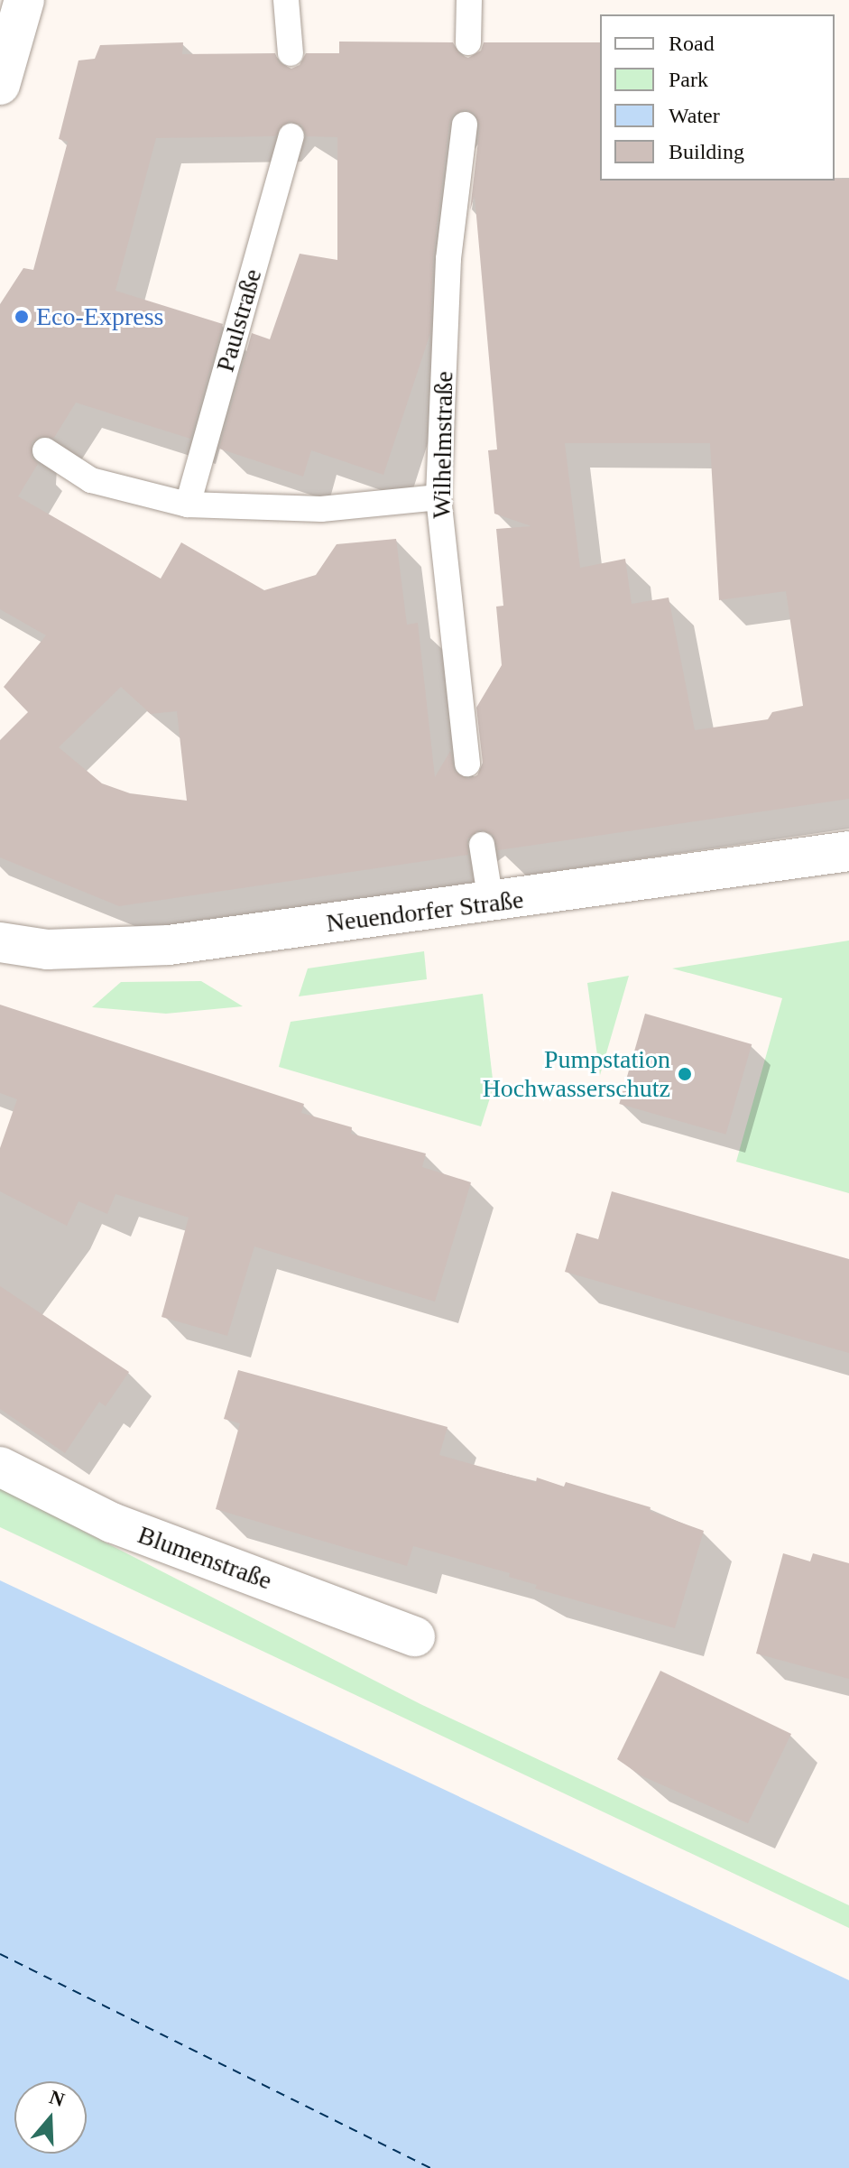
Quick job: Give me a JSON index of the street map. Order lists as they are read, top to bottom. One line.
{"streets":{"street":["Neuendorfer Straße","Blumenstraße"],"lane":["Paulstraße","Wilhelmstraße"]},"places":["Eco-Express","Pumpstation Hochwasserschutz"],"legend":["Road","Park","Water","Building"],"north":"top"}
